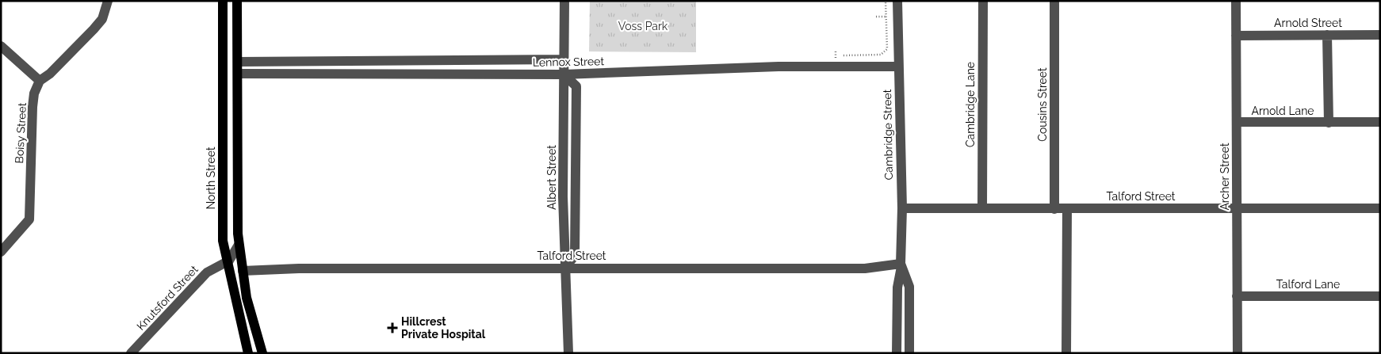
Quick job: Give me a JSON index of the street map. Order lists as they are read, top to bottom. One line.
{"streets":{"main road":["North Street"],"street":["Arnold Street","Lennox Street","Cambridge Lane","Cousins Street","Arnold Lane","Boisy Street","Cambridge Street","Archer Street","Albert Street","Talford Street","Talford Lane","Knutsford Street"]},"crossings":[["Arnold Street","Arnold Lane"],["Arnold Street","Archer Street"],["Lennox Street","Cambridge Street"],["Lennox Street","Albert Street"],["Cambridge Lane","Talford Street"],["Cousins Street","Talford Street"],["Arnold Lane","Archer Street"],["Cambridge Street","Talford Street"],["Archer Street","Talford Street"],["Archer Street","Talford Lane"],["Albert Street","Talford Street"],["North Street","Knutsford Street"]],"parks":["Voss Park"],"places":{"health":["Hillcrest Private Hospital"]}}
